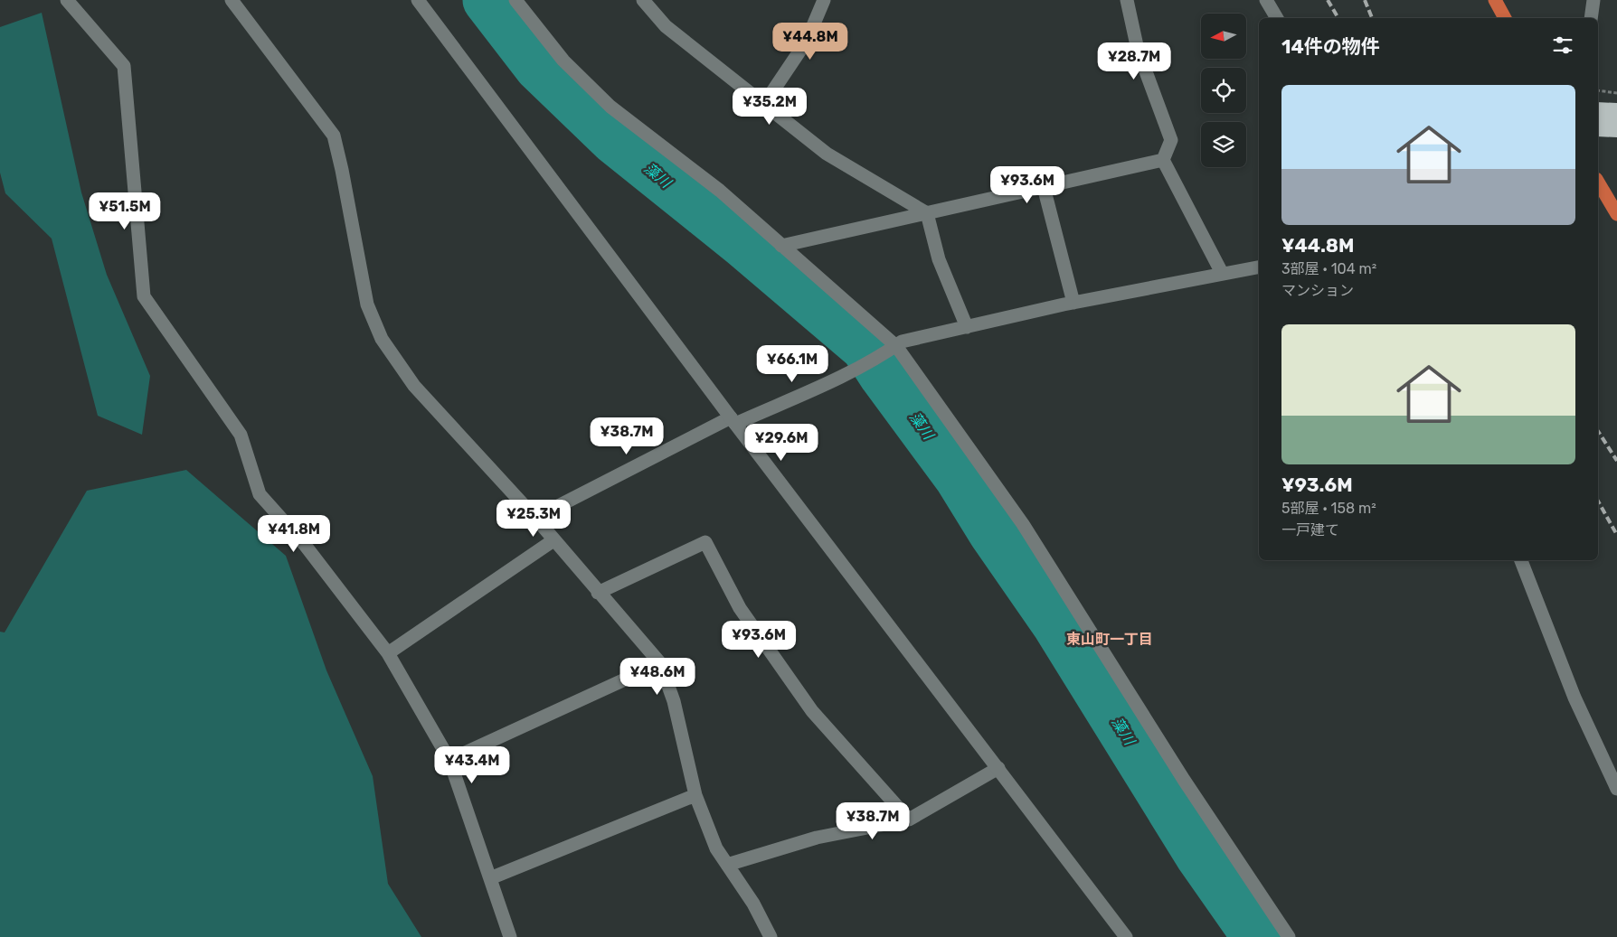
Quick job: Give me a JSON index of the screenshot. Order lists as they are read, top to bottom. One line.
{"districts":["東山町一丁目"],"water":["藻川"],"north":"left","page":{"heading":"14件の物件","price":["¥44.8M","¥28.7M","¥35.2M","¥93.6M","¥51.5M","¥66.1M","¥38.7M","¥29.6M","¥25.3M","¥41.8M","¥93.6M","¥48.6M","¥43.4M","¥38.7M"],"list":[{"name":"¥44.8M","note":"3部屋 · 104 m² · マンション"},{"name":"¥93.6M","note":"5部屋 · 158 m² · 一戸建て"}]}}
